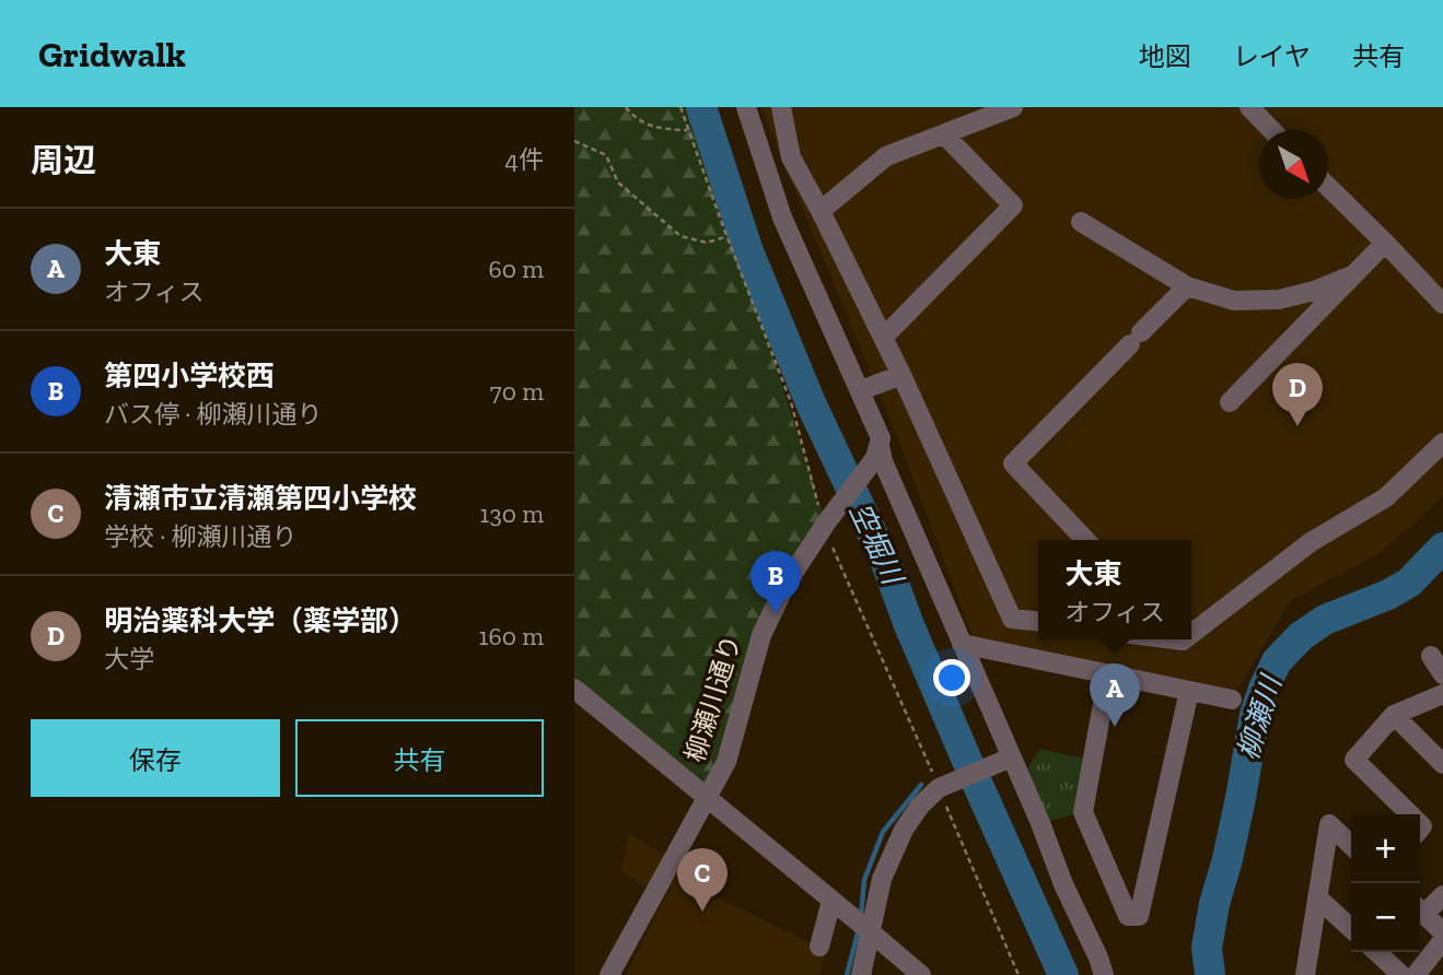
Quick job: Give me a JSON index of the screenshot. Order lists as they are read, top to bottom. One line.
{"streets":{"street":["柳瀬川通り"]},"water":["空堀川","柳瀬川"],"north":"bottom right","page":{"header":"Gridwalk","nav":["地図","レイヤ","共有"],"heading":["周辺","4件"],"list":[{"mark":"A","name":"大東","note":"オフィス","value":"60 m"},{"mark":"B","name":"第四小学校西","note":"バス停 · 柳瀬川通り","value":"70 m"},{"mark":"C","name":"清瀬市立清瀬第四小学校","note":"学校 · 柳瀬川通り","value":"130 m"},{"mark":"D","name":"明治薬科大学（薬学部）","note":"大学","value":"160 m"}],"pins":["D","B","A","C"],"popup":["大東","オフィス"],"buttons":["保存","共有"],"map_buttons":["+","−"]}}
